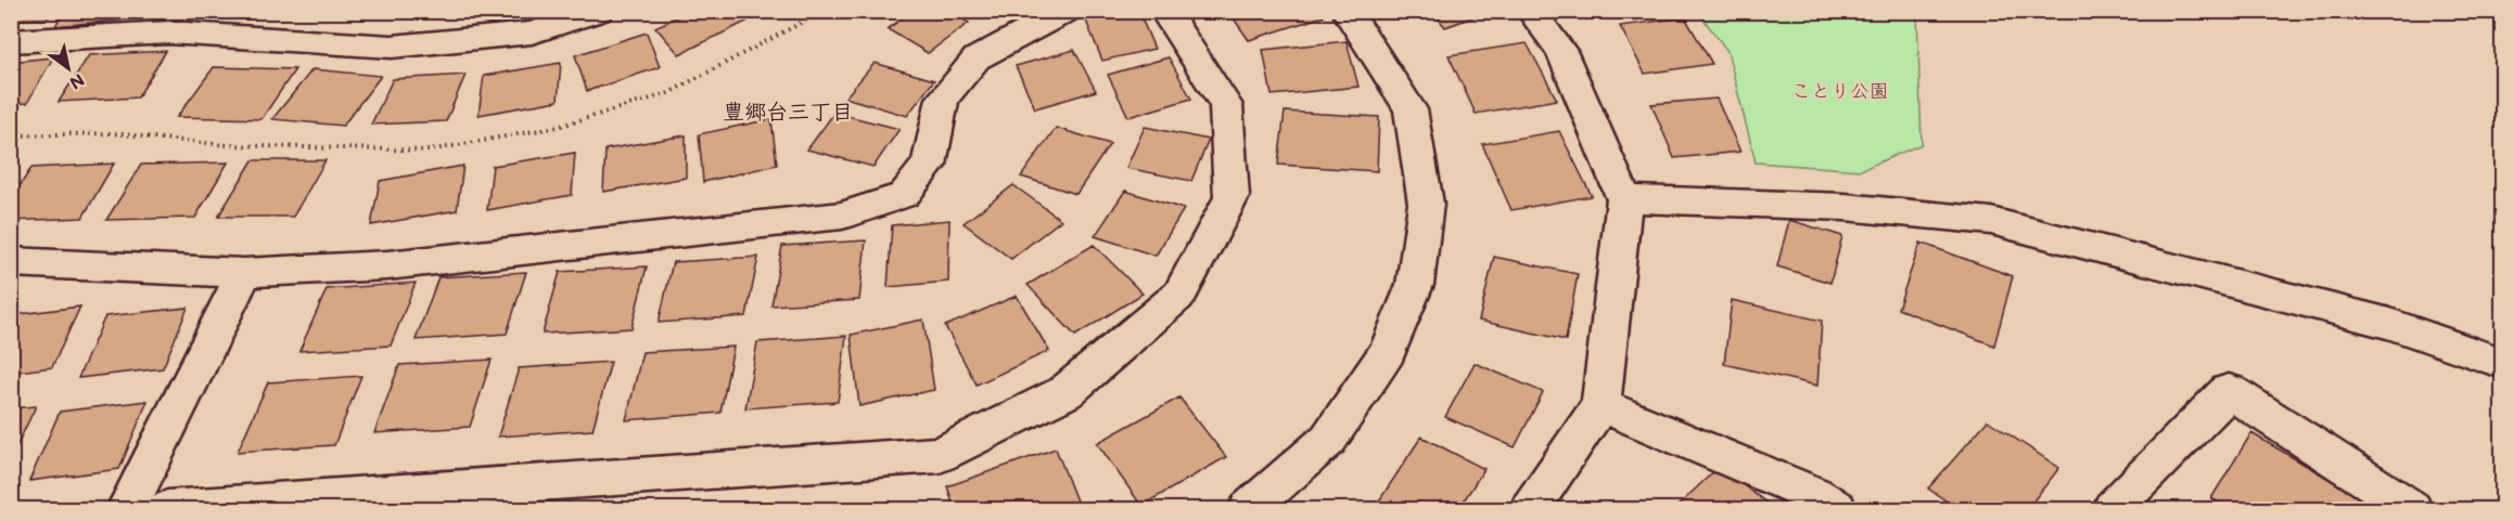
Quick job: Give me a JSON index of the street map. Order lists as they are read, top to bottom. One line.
{"districts":["豊郷台三丁目"],"parks":["ことり公園"],"north":"bottom right"}
